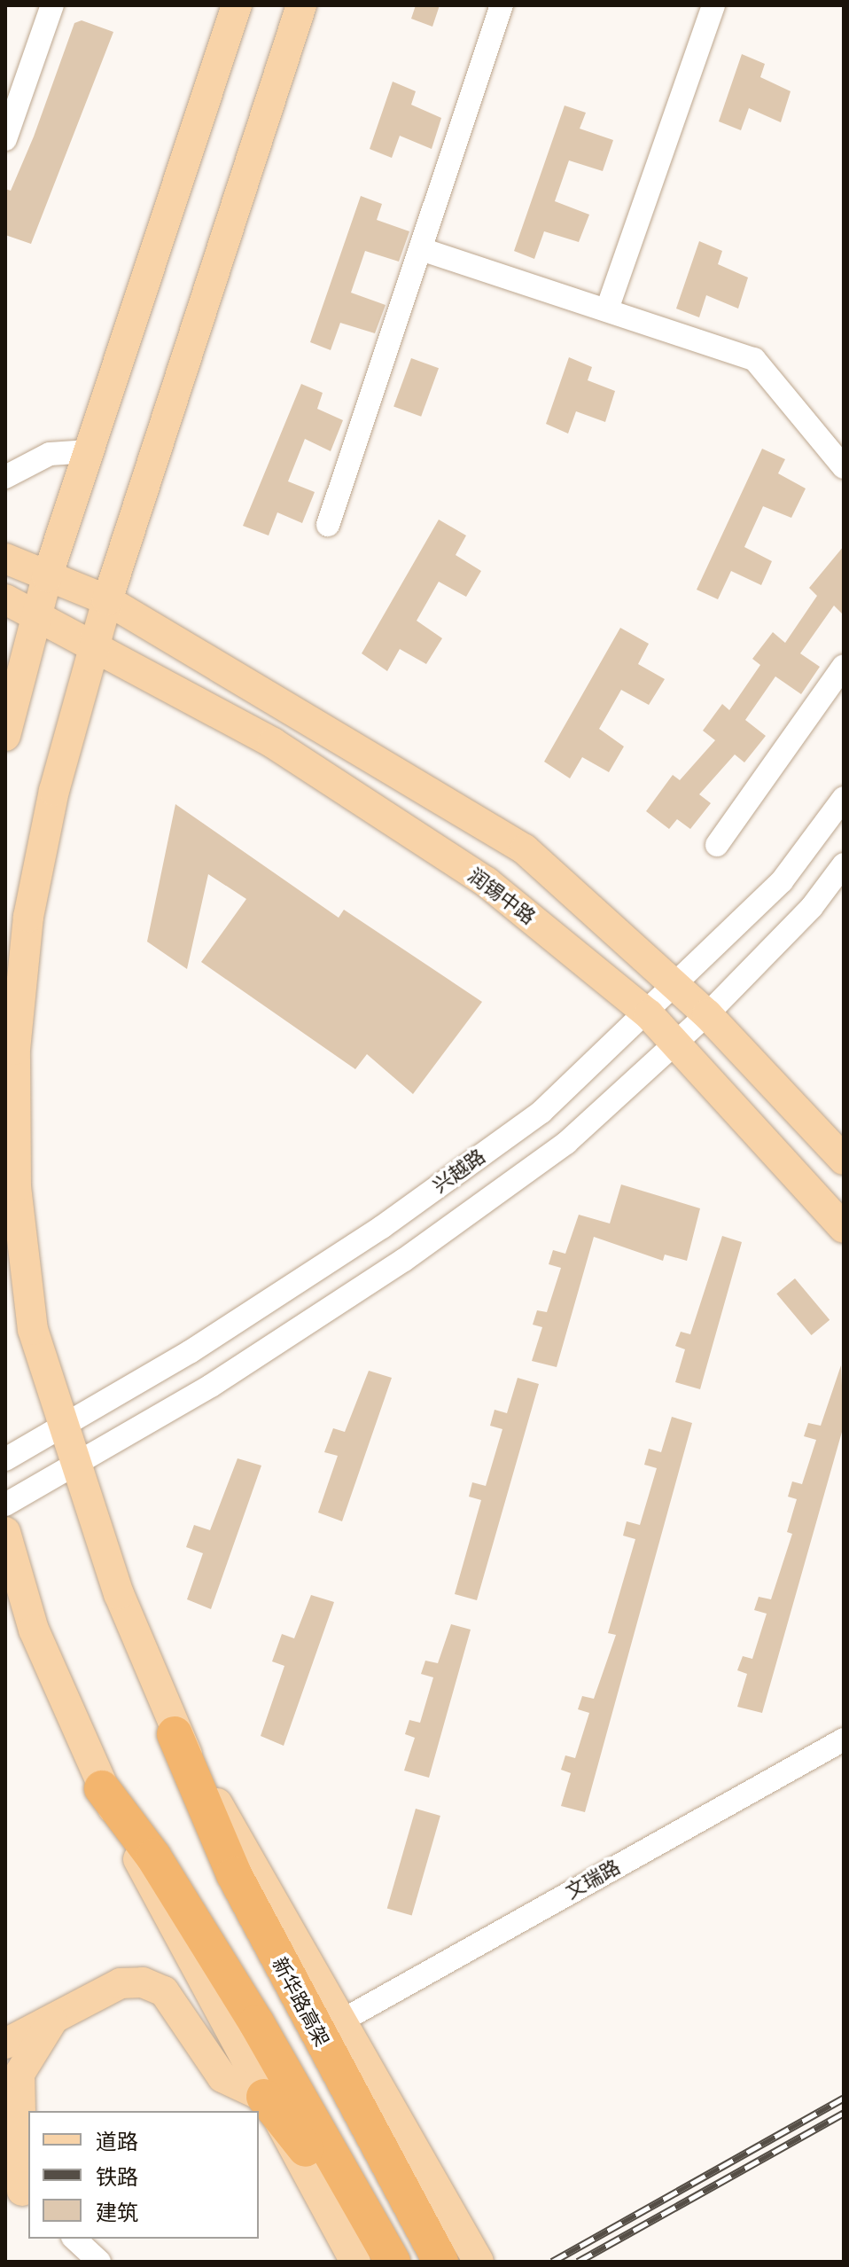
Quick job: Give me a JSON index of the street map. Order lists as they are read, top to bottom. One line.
{"streets":{"highway":["新华路高架"],"main road":["润锡中路"],"street":["兴越路","文瑞路"]},"crossings":[["润锡中路","兴越路"]],"legend":["道路","铁路","建筑"]}
